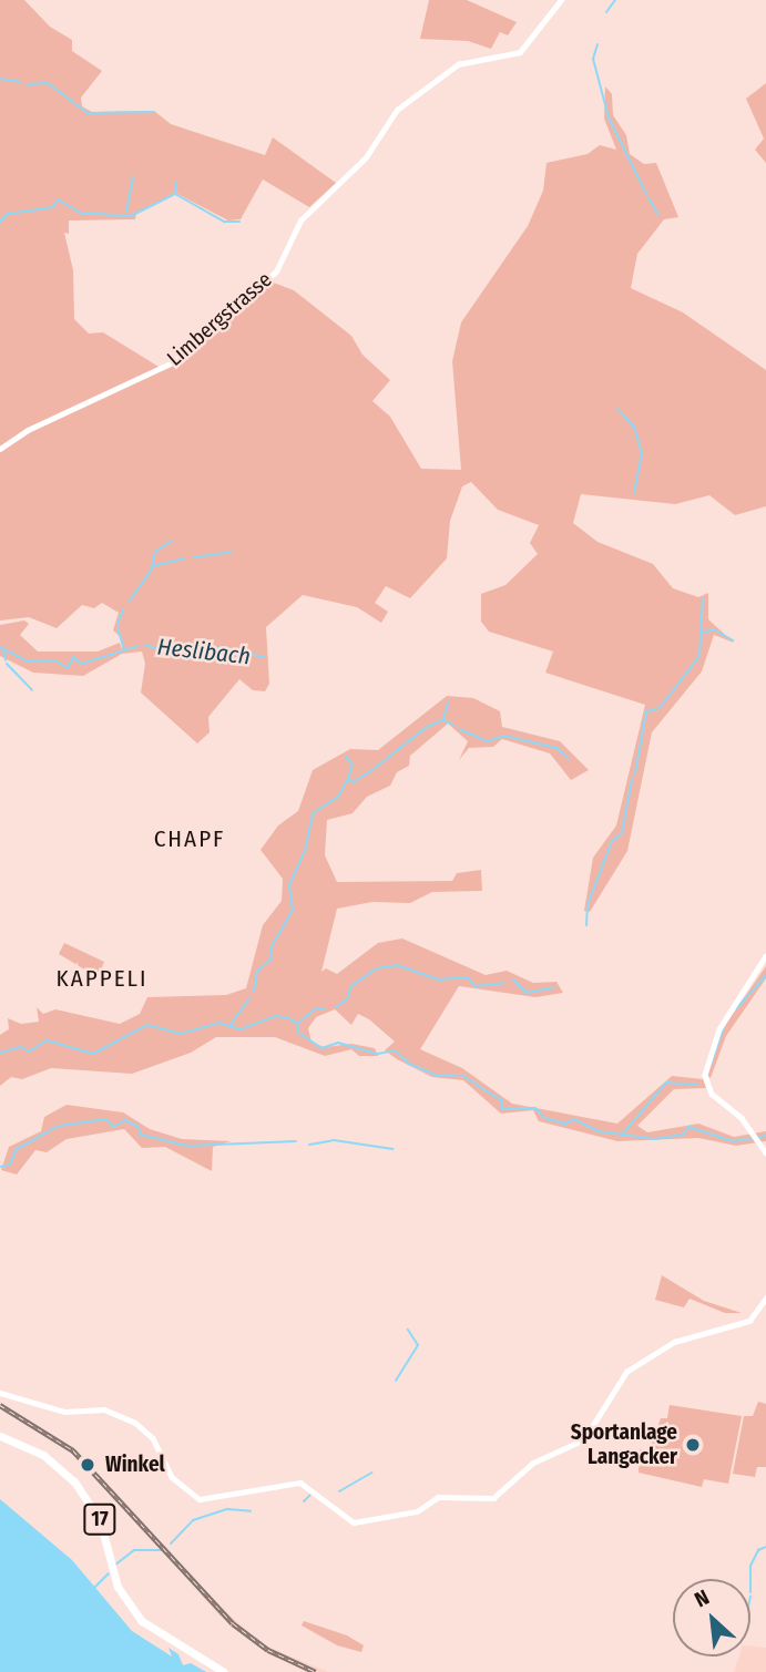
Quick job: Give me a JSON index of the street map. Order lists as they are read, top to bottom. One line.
{"streets":{"main road":["17"],"street":["Limbergstrasse"]},"districts":["CHAPF","KAPPELI"],"water":["Heslibach"],"places":["Sportanlage Langacker","Winkel"],"north":"top left"}
